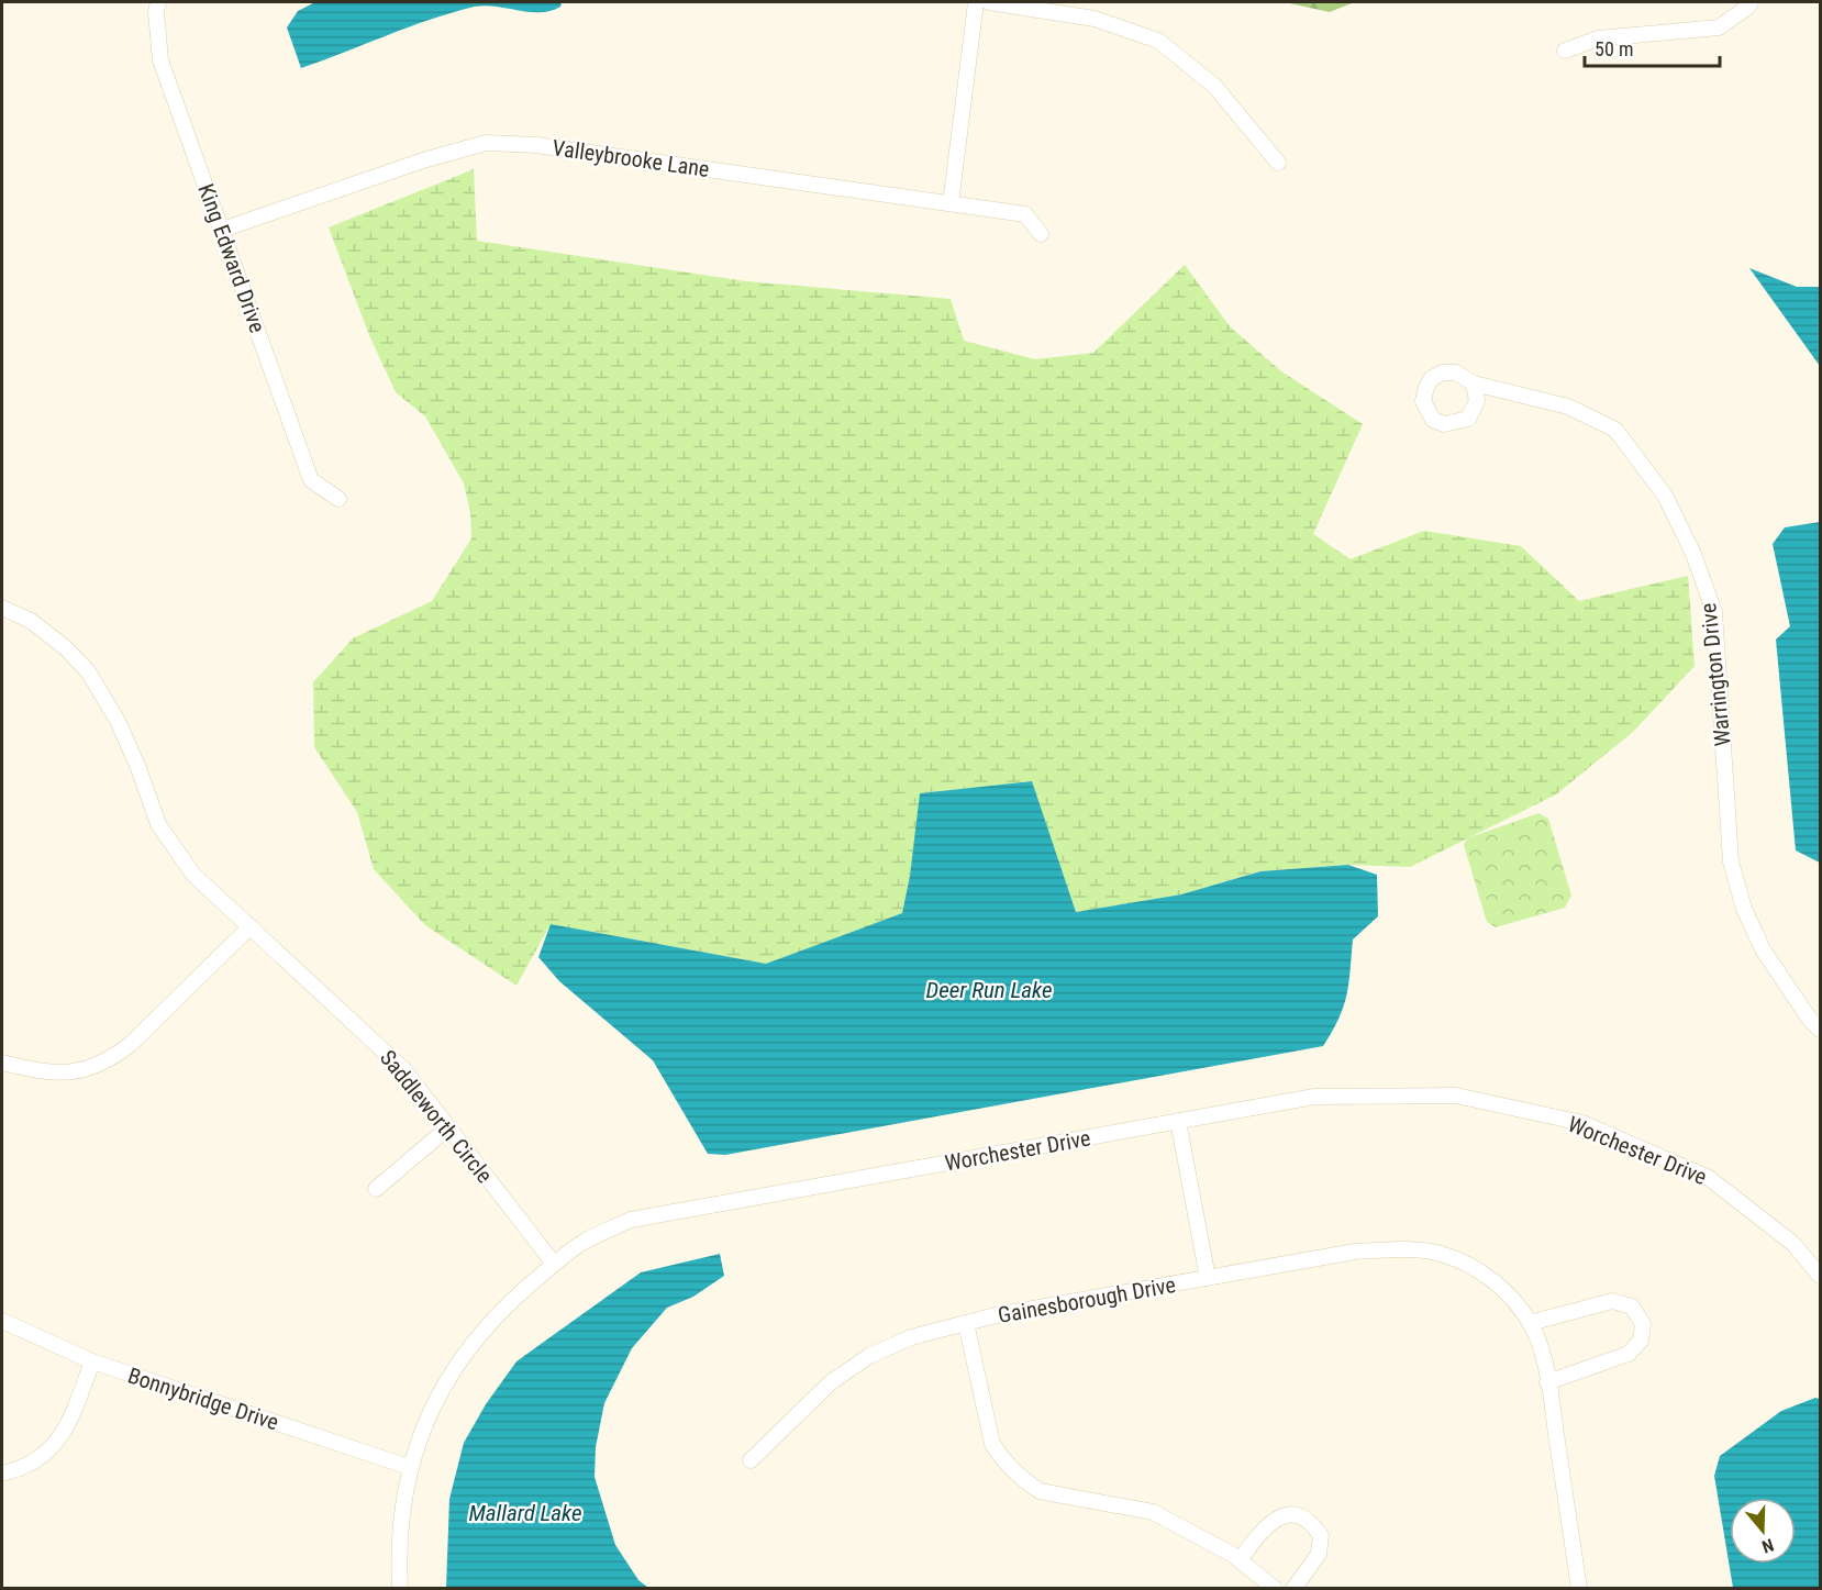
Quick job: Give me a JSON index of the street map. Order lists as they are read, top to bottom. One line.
{"streets":{"street":["Valleybrooke Lane","King Edward Drive","Warrington Drive","Saddleworth Circle","Worchester Drive","Gainesborough Drive","Bonnybridge Drive"]},"crossings":[["Valleybrooke Lane","King Edward Drive"],["Saddleworth Circle","Worchester Drive"],["Worchester Drive","Bonnybridge Drive"]],"water":["Deer Run Lake","Mallard Lake"],"scale_bar":"50 m","north":"bottom"}
